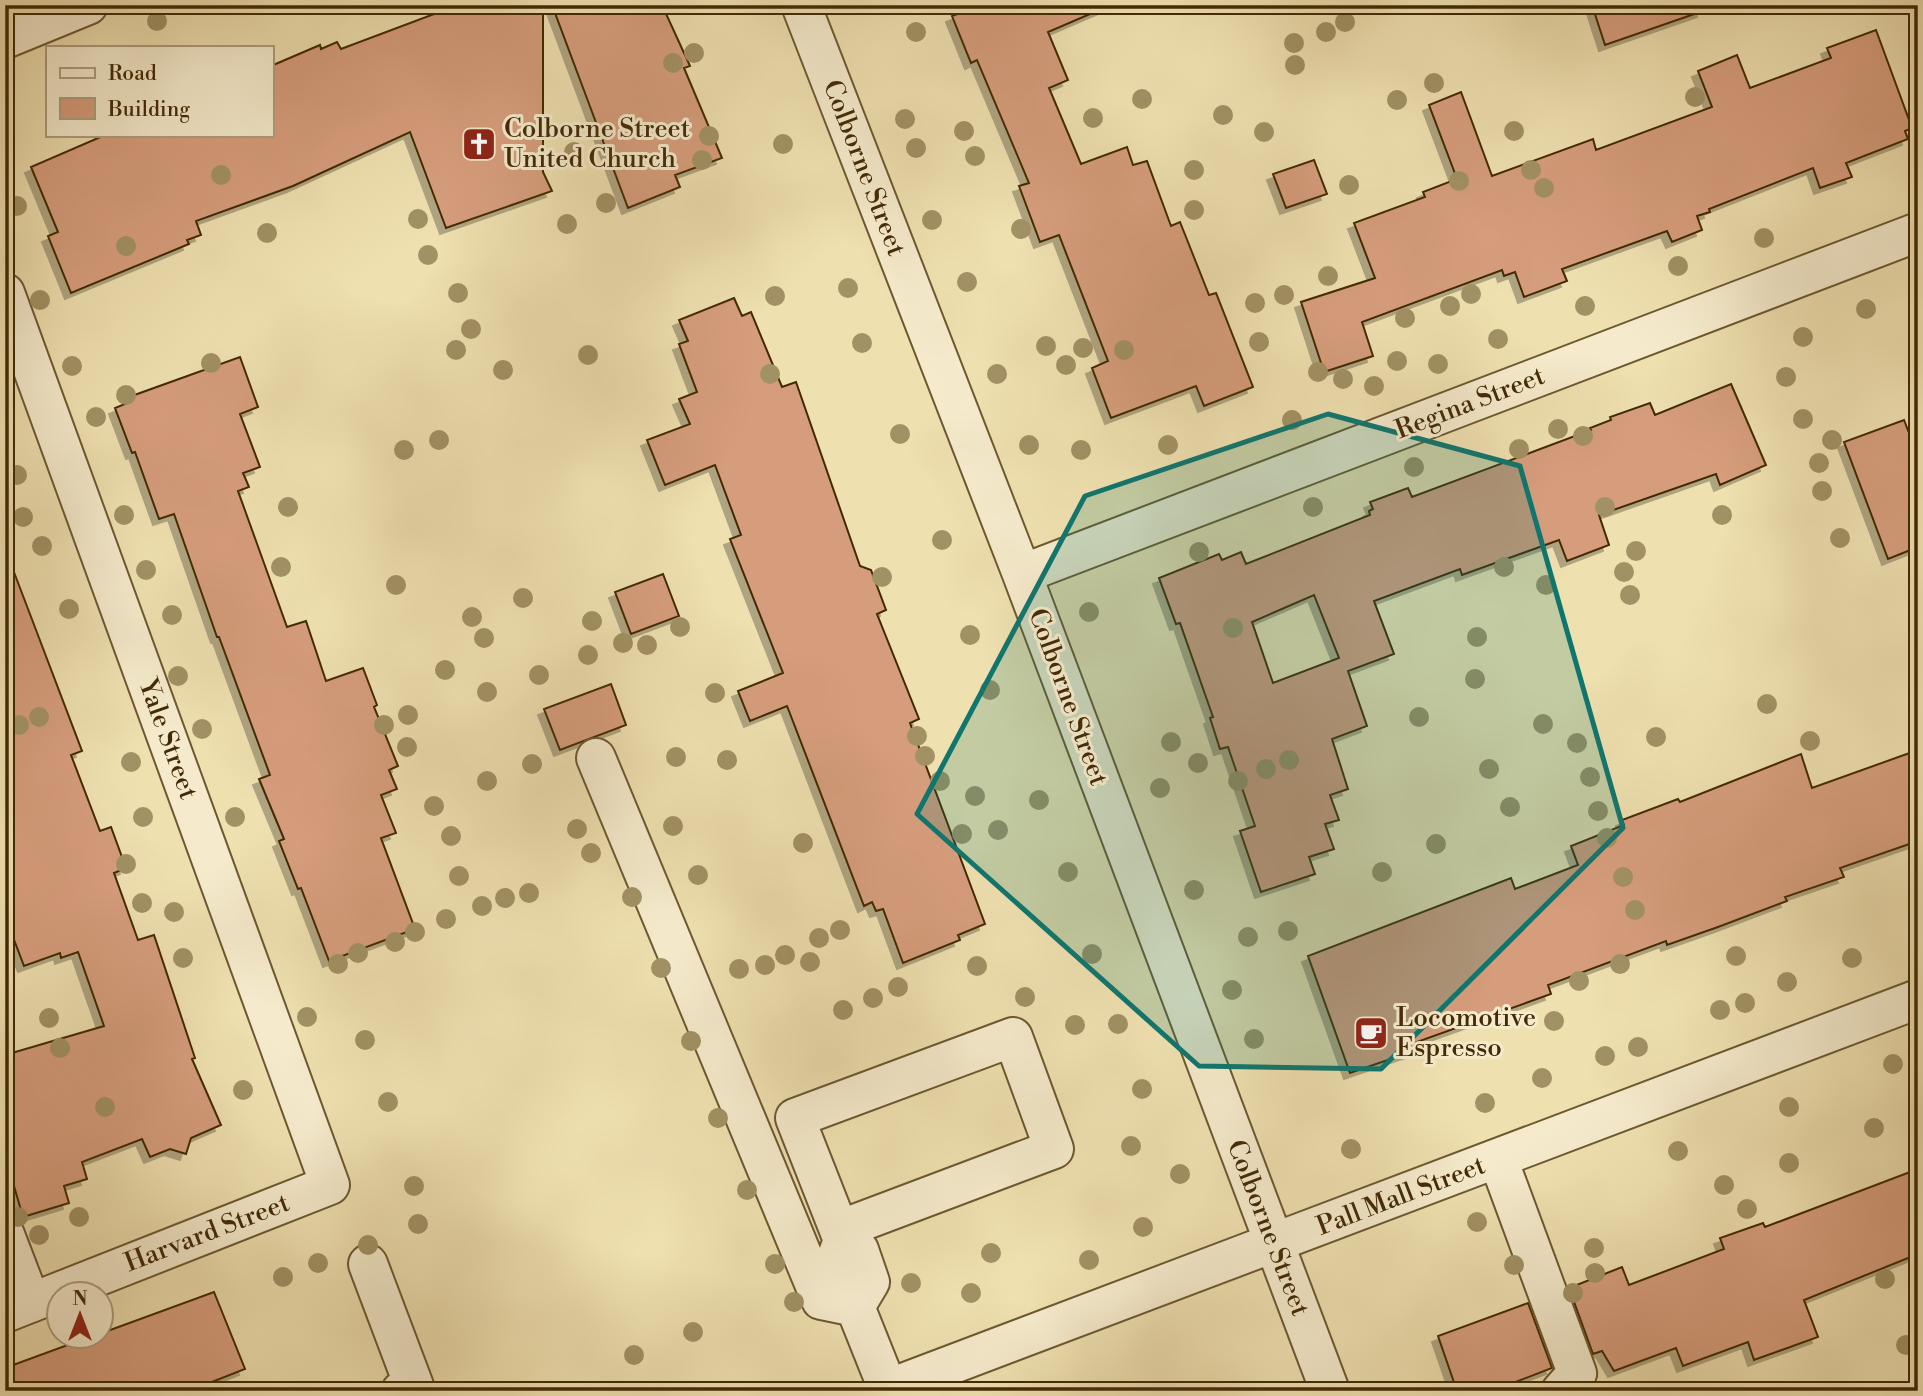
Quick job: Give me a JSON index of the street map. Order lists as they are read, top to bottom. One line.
{"streets":{"street":["Colborne Street","Regina Street","Yale Street","Pall Mall Street","Harvard Street"]},"crossings":[["Colborne Street","Regina Street"],["Colborne Street","Pall Mall Street"],["Yale Street","Harvard Street"]],"places":{"church":["Colborne Street United Church"],"cafe":["Locomotive Espresso"]},"legend":["Road","Building"],"north":"top"}
